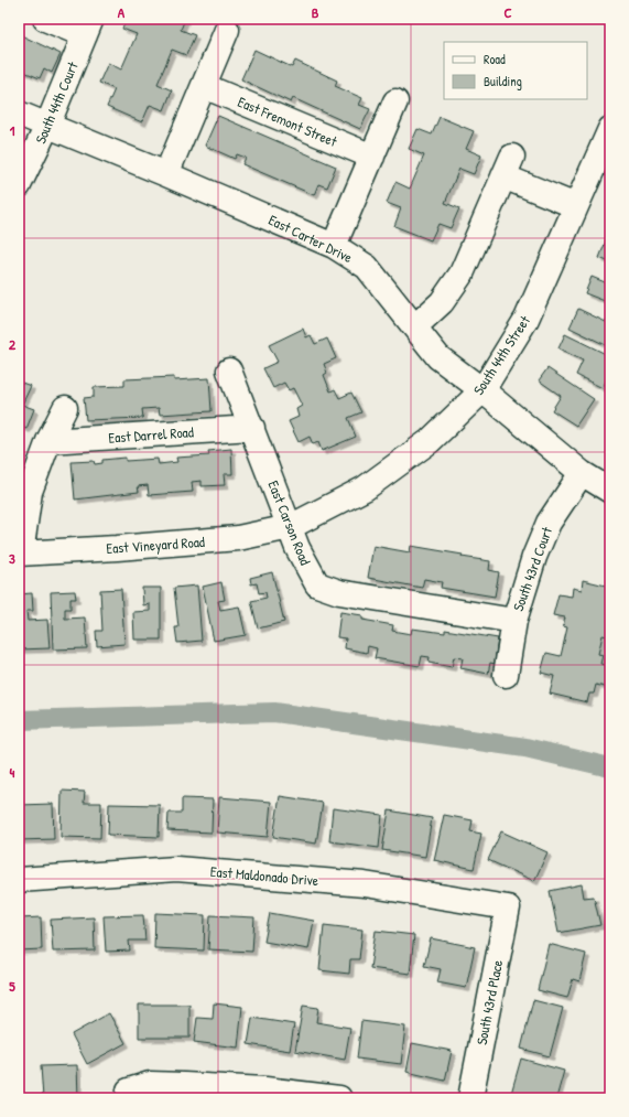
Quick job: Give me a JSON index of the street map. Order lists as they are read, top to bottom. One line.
{"streets":{"street":["South 44th Court","East Fremont Street","East Carter Drive","South 44th Street","East Darrel Road","East Carson Road","East Vineyard Road","South 43rd Court","East Maldonado Drive","South 43rd Place"]},"crossings":[["South 44th Court","East Carter Drive"],["East Carter Drive","South 44th Street"],["East Carter Drive","South 43rd Court"],["South 44th Street","East Carson Road"],["South 44th Street","East Vineyard Road"],["East Darrel Road","East Carson Road"],["East Carson Road","East Vineyard Road"],["East Carson Road","South 43rd Court"],["East Maldonado Drive","South 43rd Place"]],"legend":["Road","Building"],"grid":{"columns":["A","B","C"],"rows":["1","2","3","4","5"]}}
